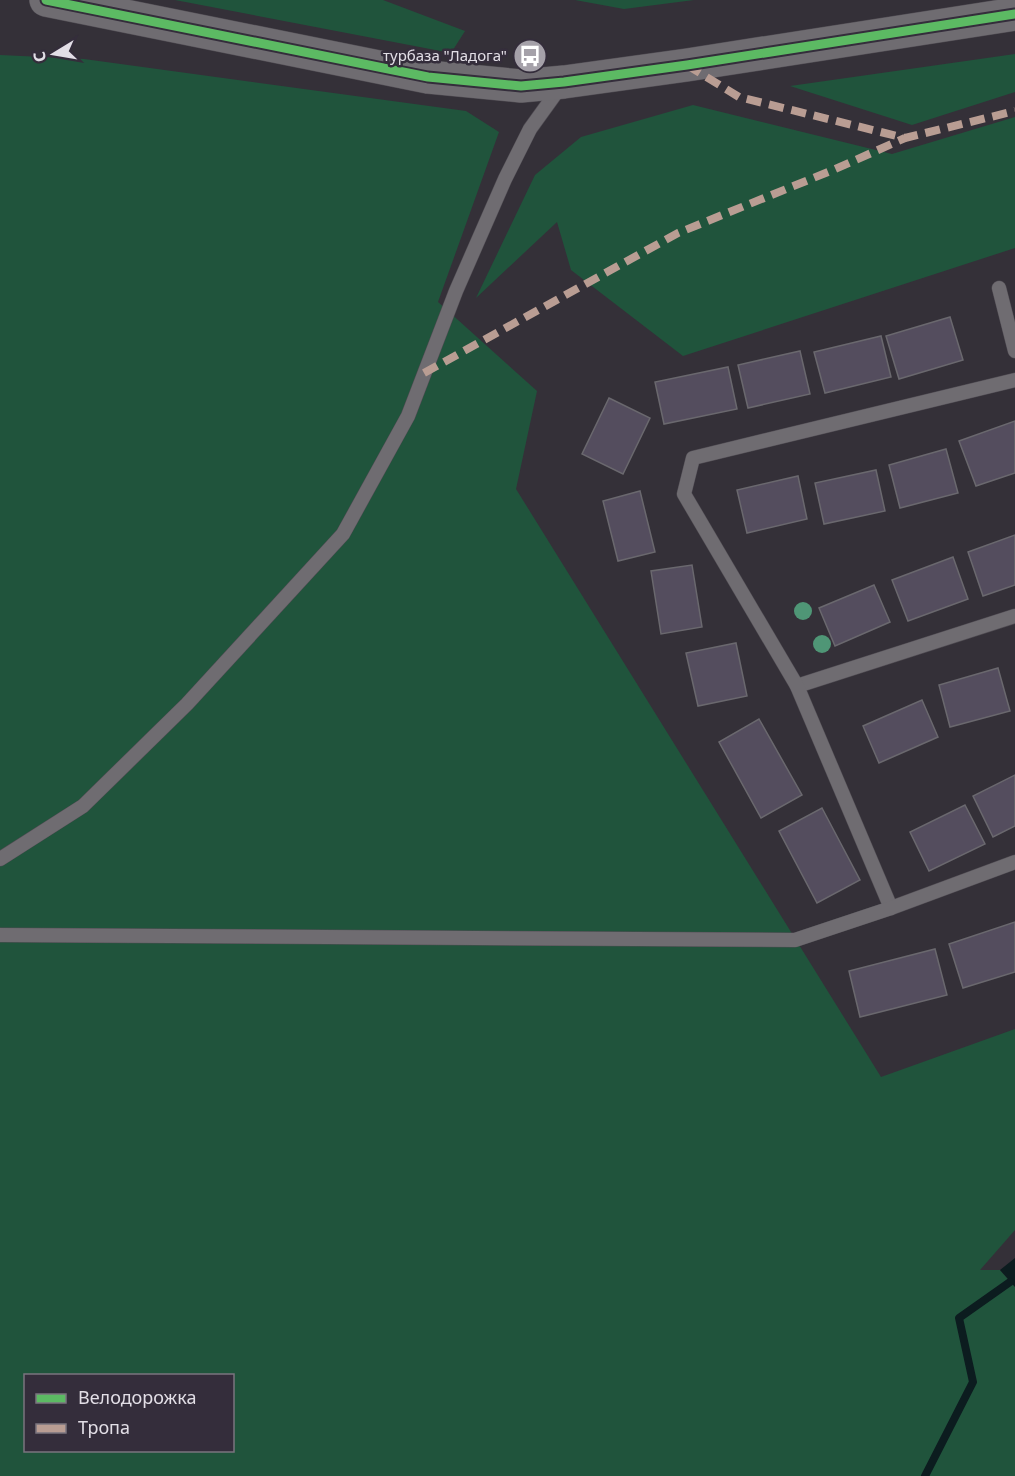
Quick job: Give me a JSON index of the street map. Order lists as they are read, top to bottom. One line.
{"places":{"bus stop":["турбаза \"Ладога\""]},"legend":["Велодорожка","Тропа"],"north":"left"}
